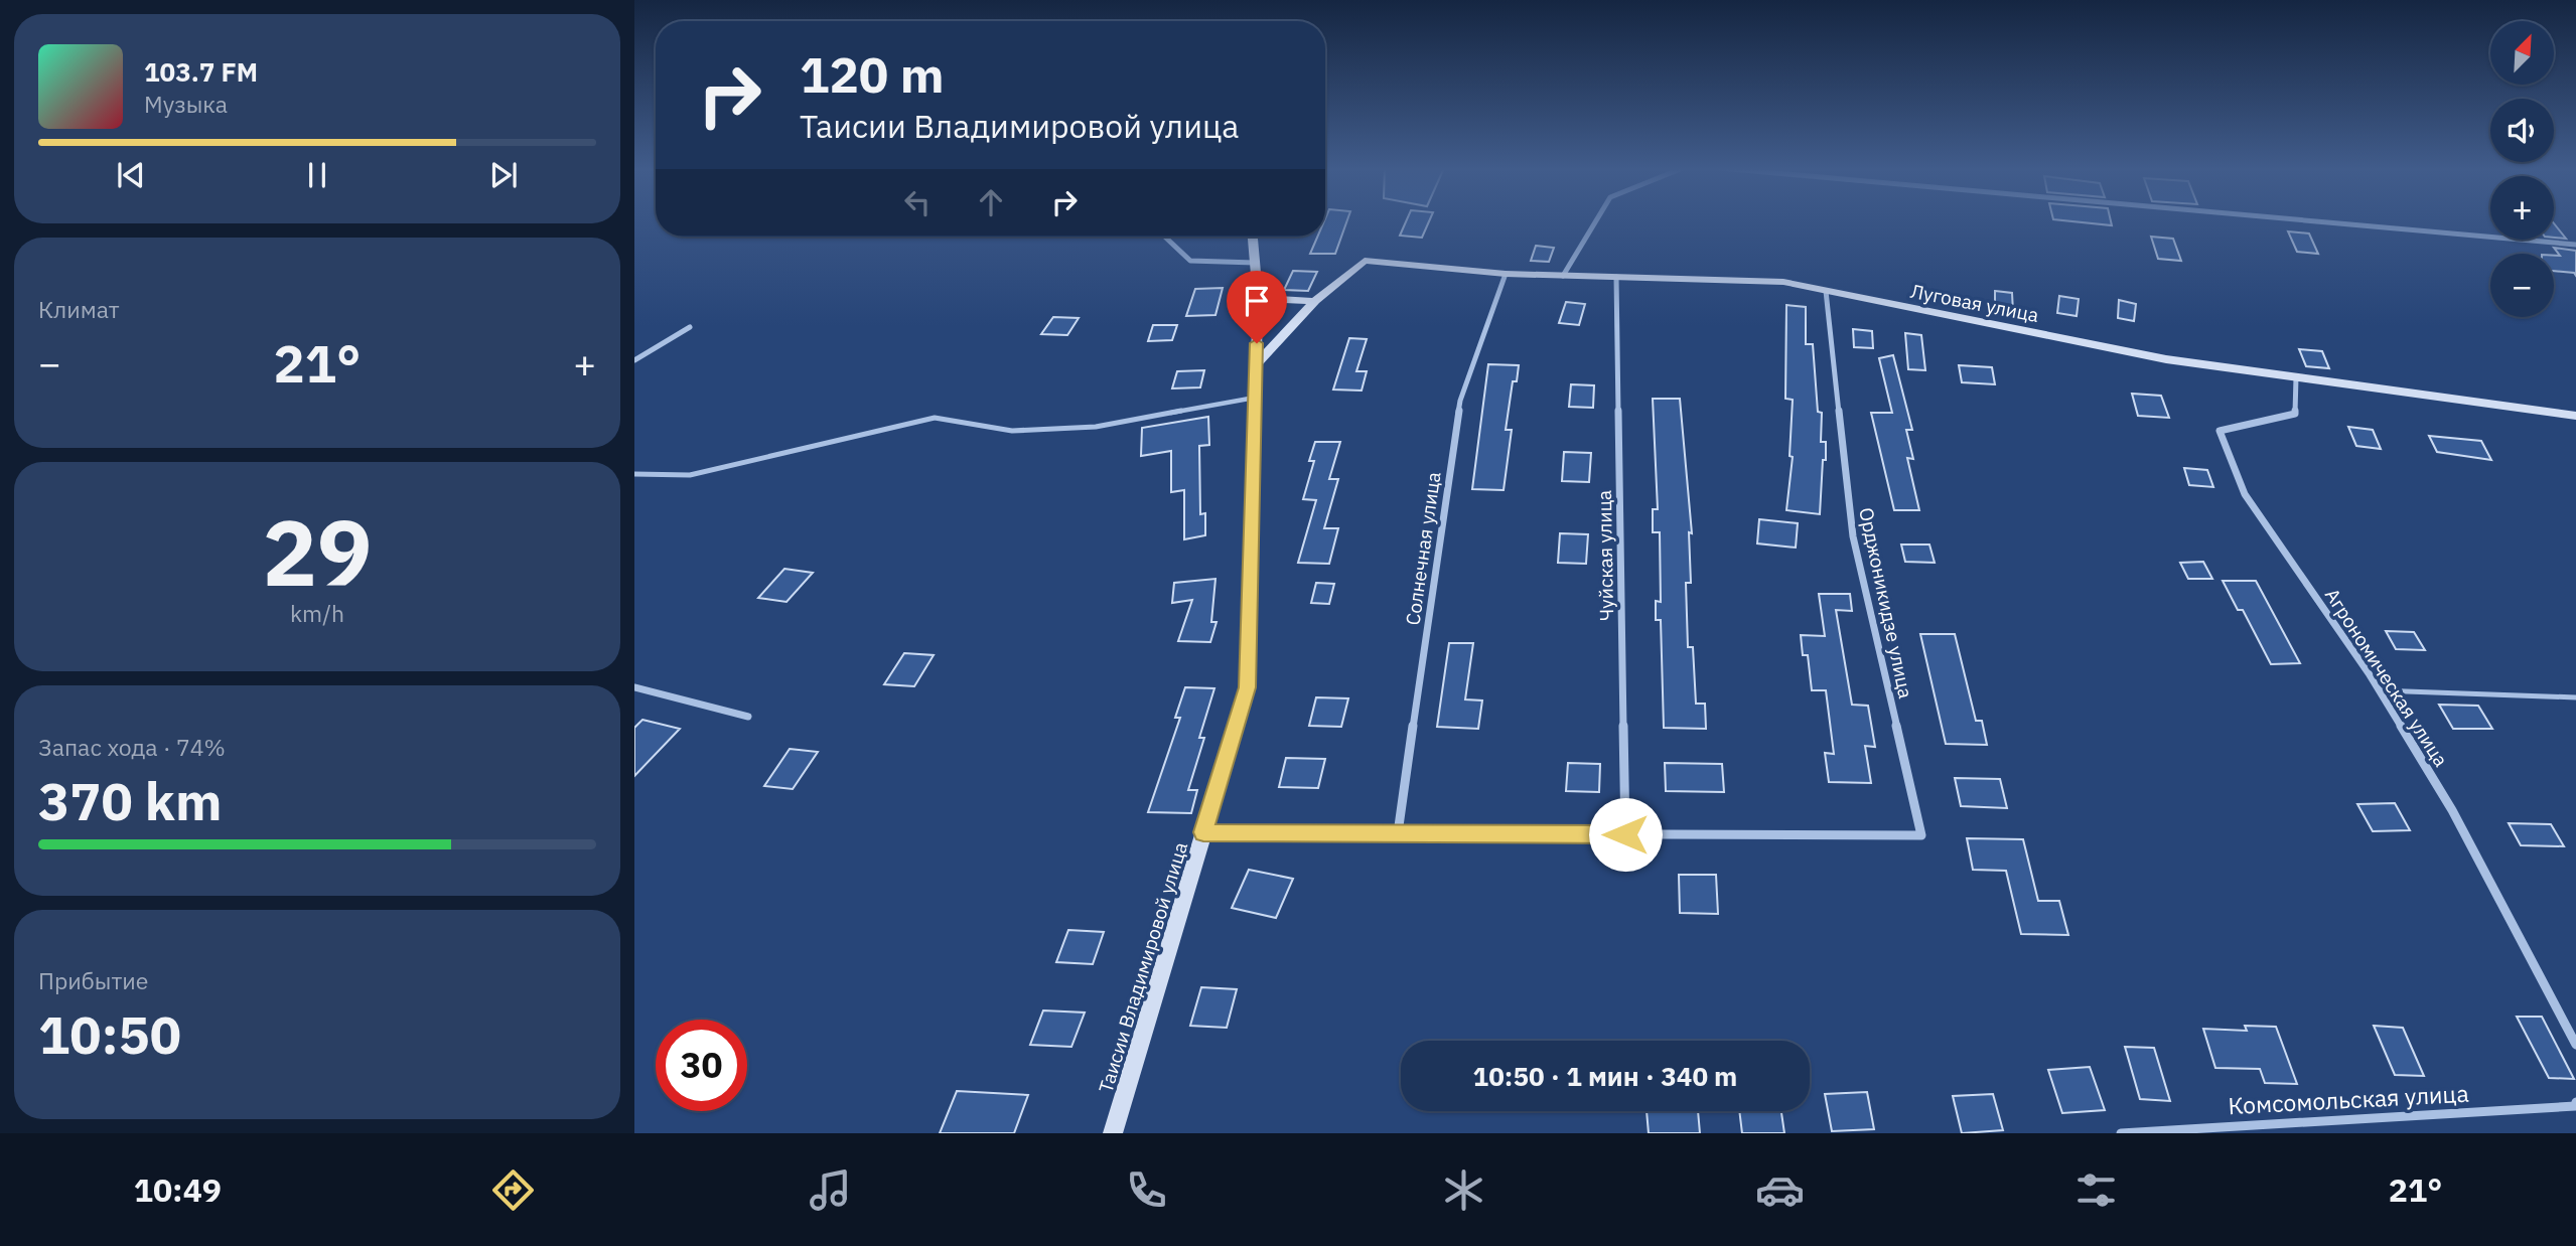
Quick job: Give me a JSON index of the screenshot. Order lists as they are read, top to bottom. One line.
{"streets":{"street":["Луговая улица","Солнечная улица","Чуйская улица","Орджоникидзе улица","Агрономическая улица","Таисии Владимировой улица","Комсомольская улица"]},"crossings":[["Луговая улица","Солнечная улица"],["Луговая улица","Чуйская улица"],["Луговая улица","Орджоникидзе улица"],["Луговая улица","Агрономическая улица"],["Чуйская улица","Орджоникидзе улица"]],"north":"top right","page":{"map_buttons":["+","−"],"turn":["120 m","Таисии Владимировой улица"],"song":["103.7 FM","Музыка"],"tile":["Климат",["29","km/h"],["Запас хода · 74%","370 km"],["Прибытие","10:50"]],"heat":["−","21°","+"],"limit":"30","trip":"10:50 · 1 мин · 340 m","tabs":["10:49","21°"]}}
